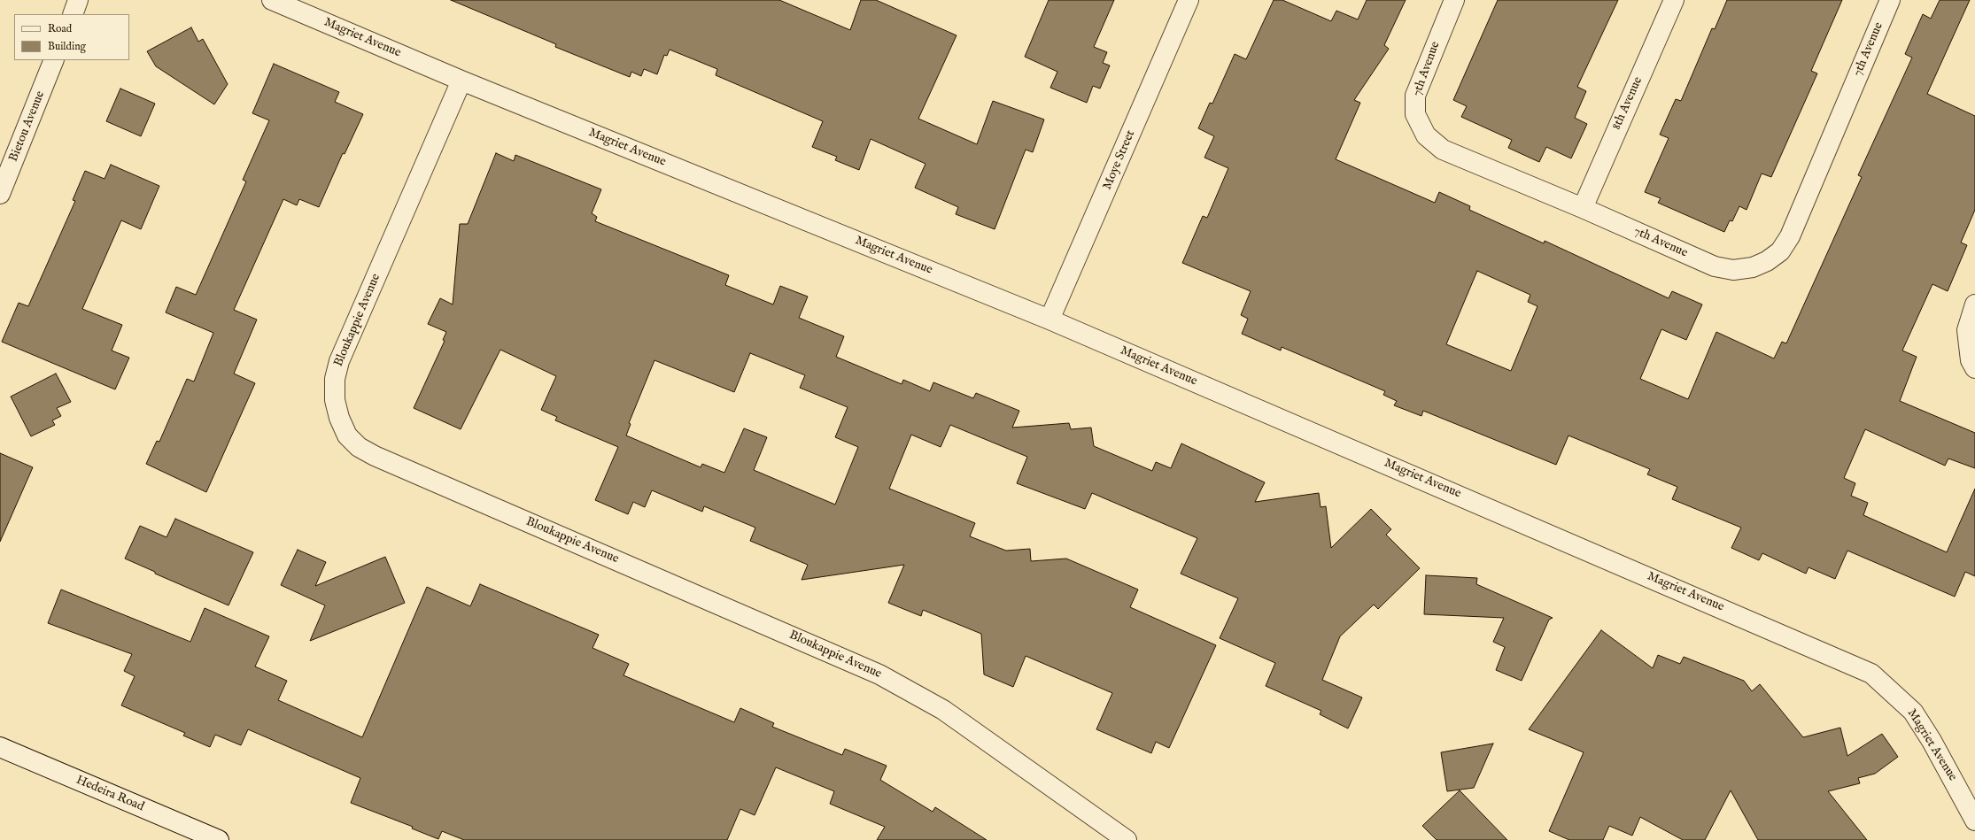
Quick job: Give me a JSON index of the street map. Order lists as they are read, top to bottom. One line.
{"streets":{"street":["Magriet Avenue","7th Avenue","8th Avenue","Bietou Avenue","Moye Street","Bloukappie Avenue","Hedeira Road"]},"crossings":[["Magriet Avenue","Moye Street"],["Magriet Avenue","Bloukappie Avenue"],["7th Avenue","8th Avenue"]],"legend":["Road","Building"]}
